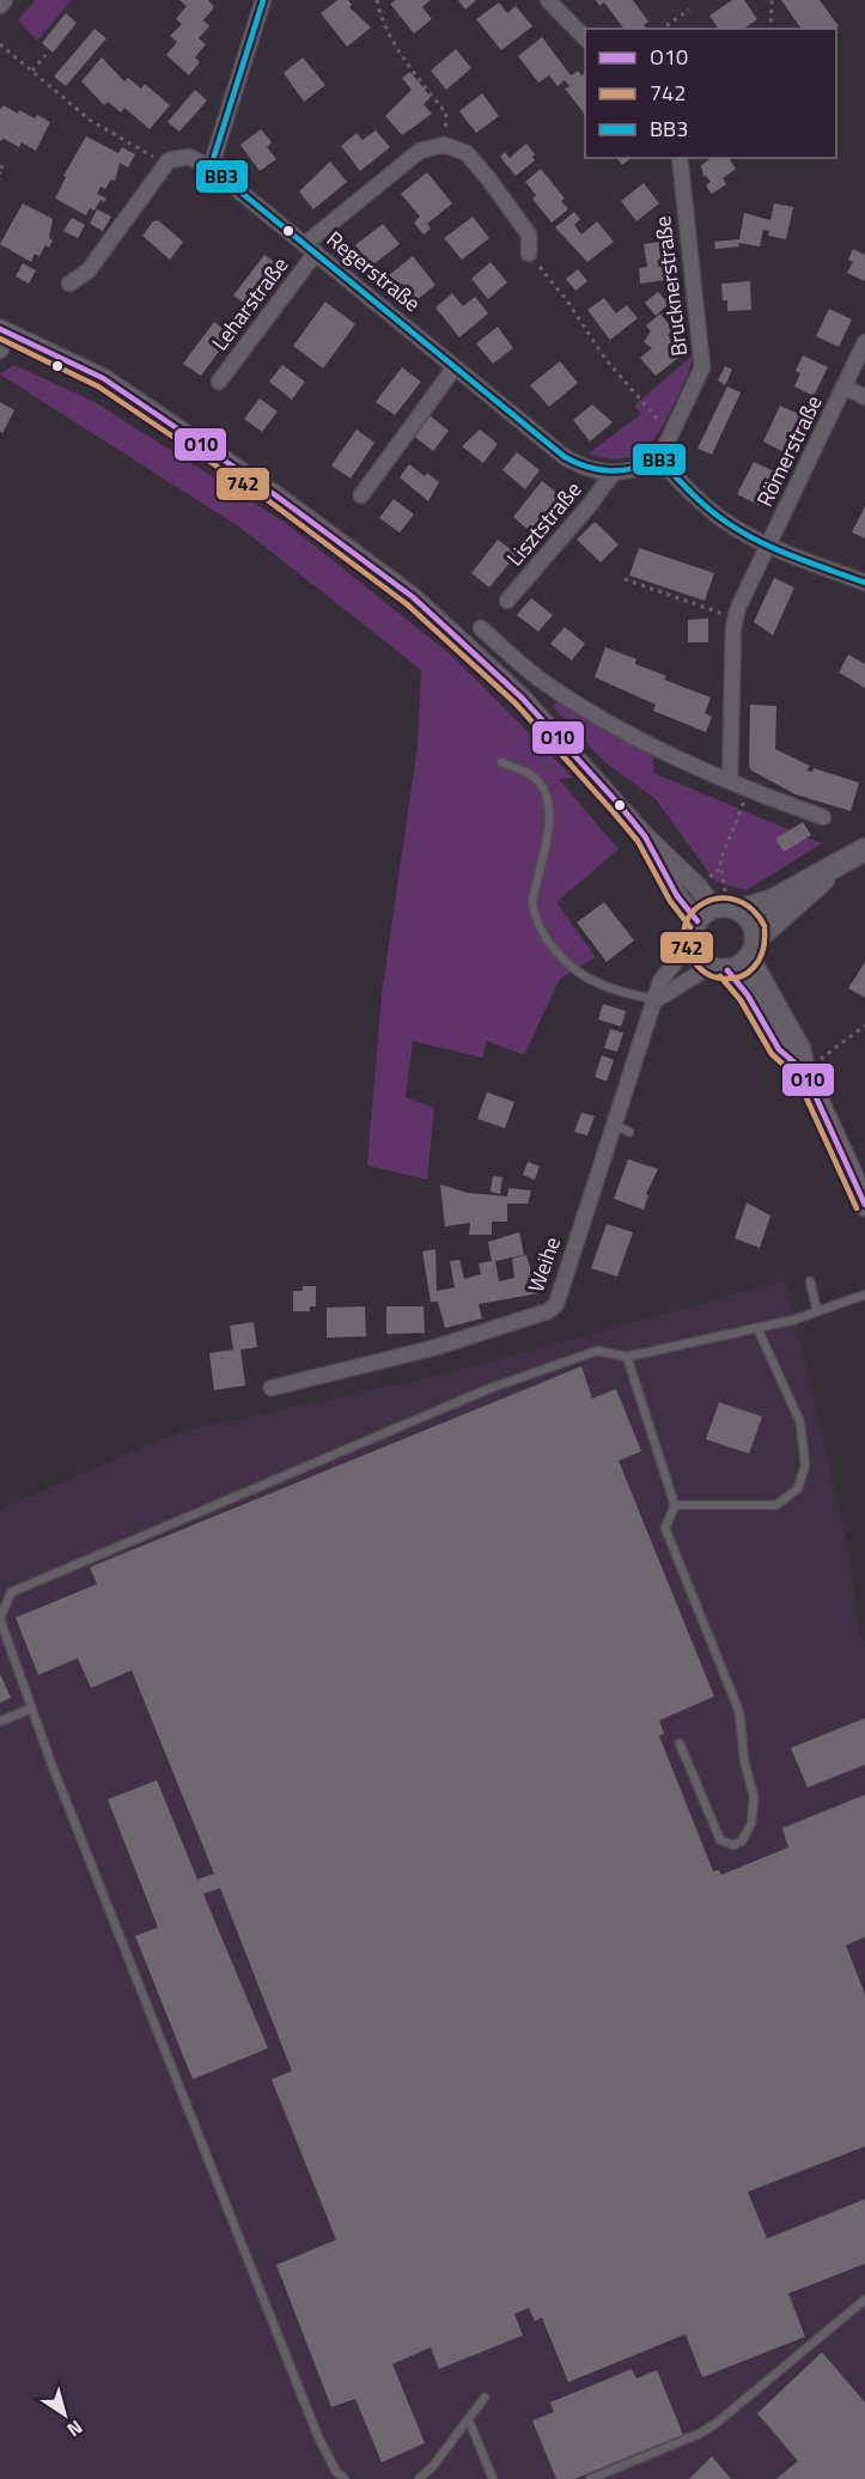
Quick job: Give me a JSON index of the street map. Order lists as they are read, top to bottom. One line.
{"streets":{"street":["Regerstraße","Brucknerstraße","Leharstraße","Römerstraße","Lisztstraße","Weihe"]},"crossings":[["Regerstraße","Brucknerstraße"],["Regerstraße","Leharstraße"],["Regerstraße","Lisztstraße"]],"lines":["transit line BB3","transit line O10","transit line 742"],"legend":["O10","742","BB3"],"north":"bottom right"}
